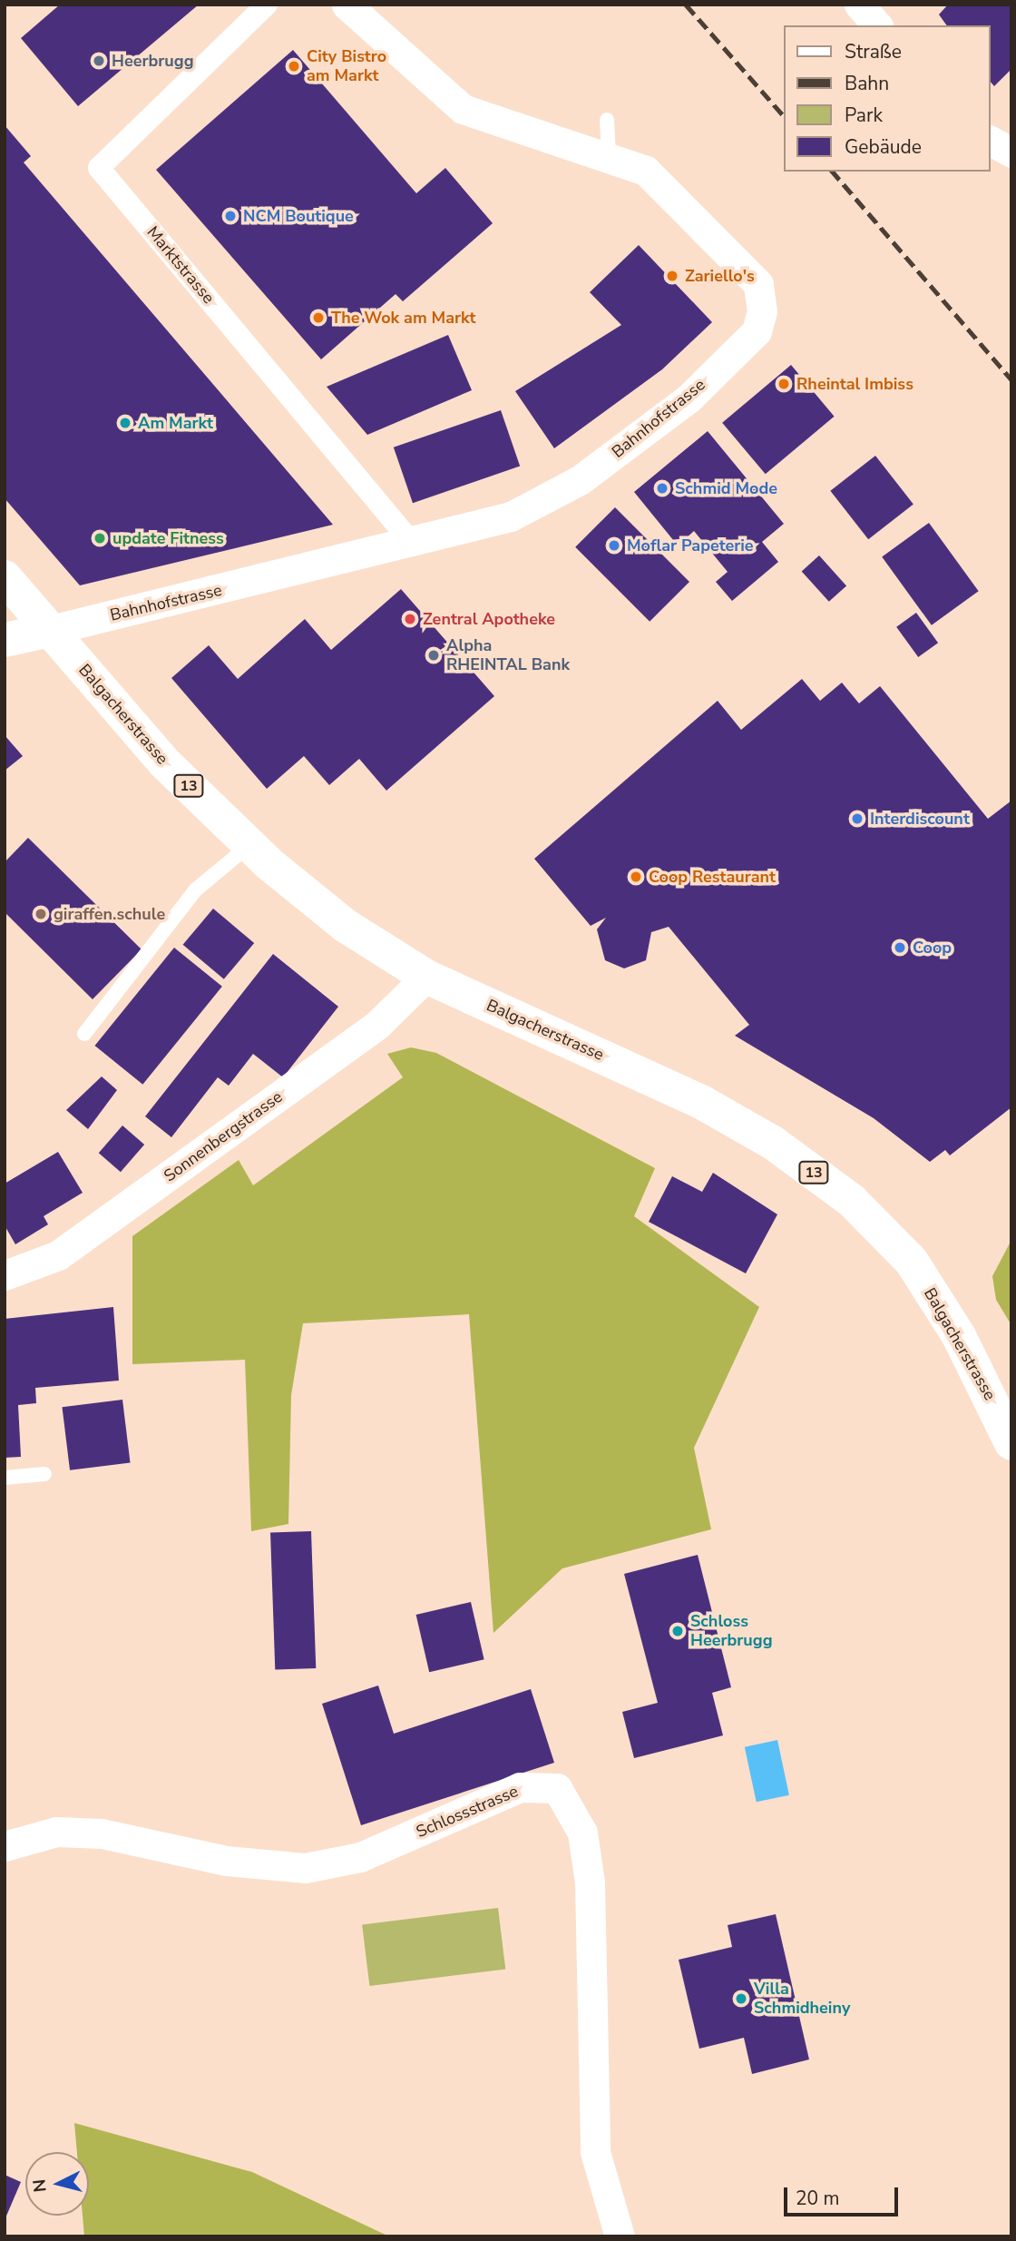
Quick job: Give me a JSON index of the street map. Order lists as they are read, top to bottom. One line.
{"streets":{"main road":["Balgacherstrasse","13"],"street":["Marktstrasse","Bahnhofstrasse","Sonnenbergstrasse","Schlossstrasse"]},"crossings":[["Marktstrasse","Bahnhofstrasse"],["Bahnhofstrasse","Balgacherstrasse"],["Bahnhofstrasse","13"],["Balgacherstrasse","13"],["Balgacherstrasse","Sonnenbergstrasse"]],"places":["Heerbrugg","City Bistro am Markt","NCM Boutique","Zariello's","The Wok am Markt","Rheintal Imbiss","Am Markt","Schmid Mode","update Fitness","Moflar Papeterie","Zentral Apotheke","Alpha RHEINTAL Bank","Interdiscount","Coop Restaurant","giraffen.schule","Coop","Schloss Heerbrugg","Villa Schmidheiny"],"legend":["Straße","Bahn","Park","Gebäude"],"scale_bar":"20 m","north":"left"}
